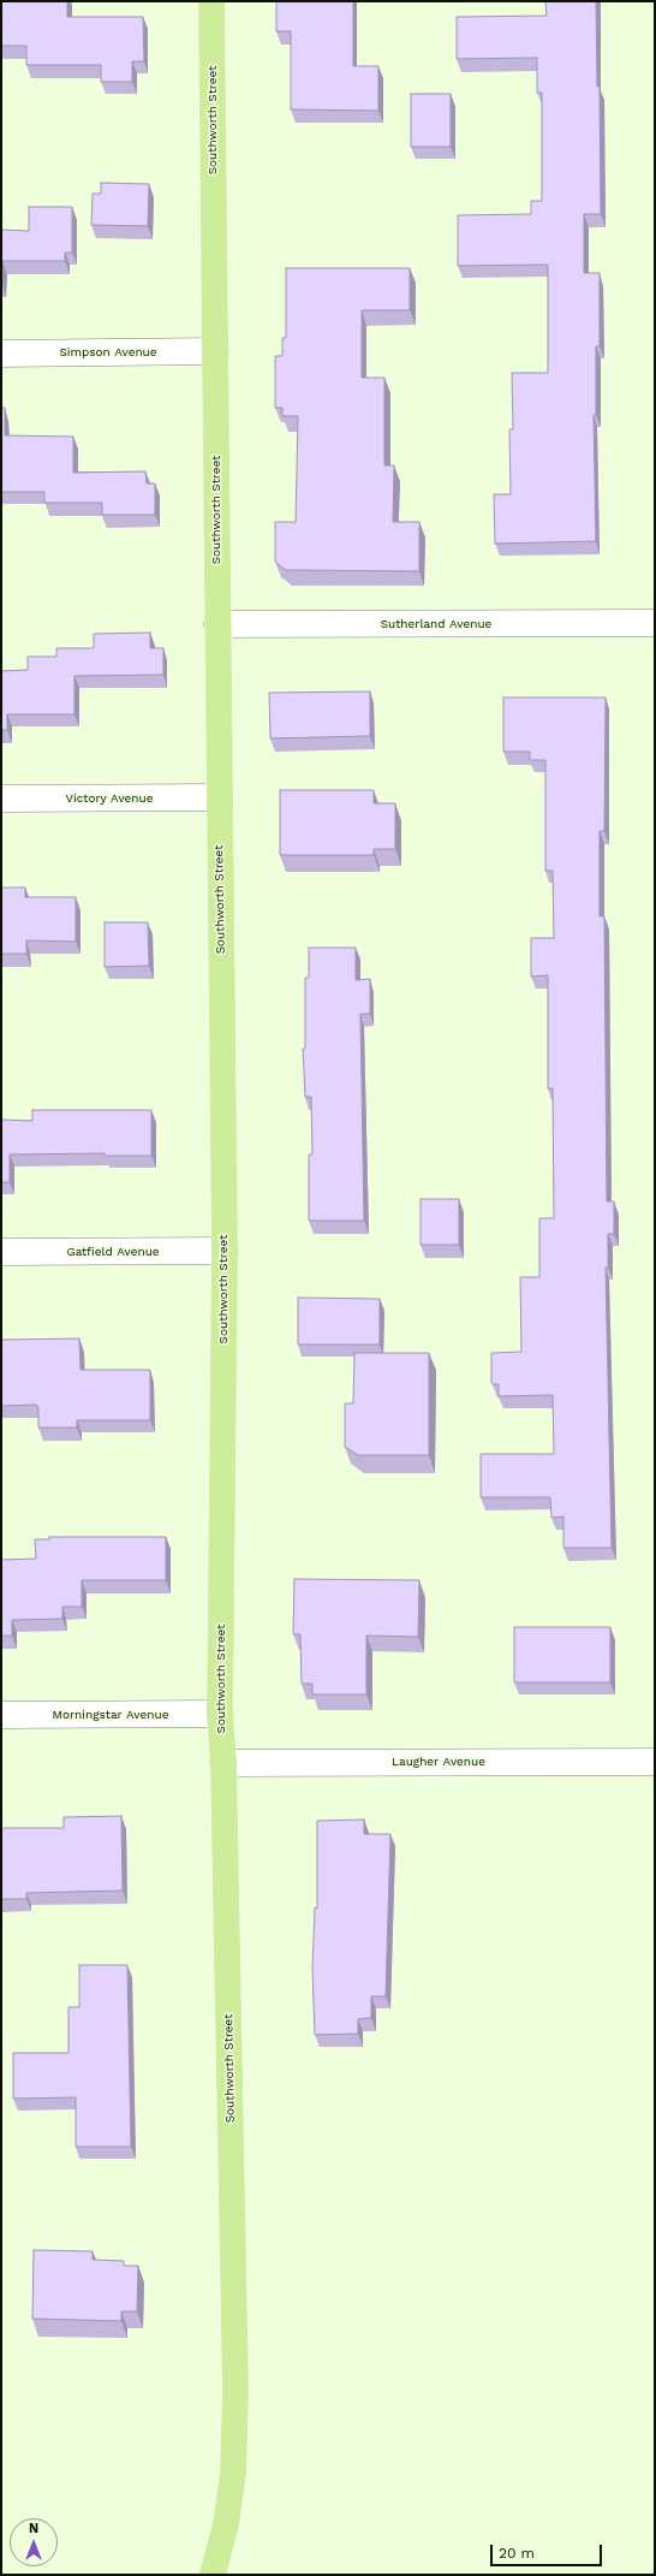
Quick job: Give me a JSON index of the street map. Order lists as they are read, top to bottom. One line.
{"streets":{"main road":["Southworth Street"],"street":["Simpson Avenue","Sutherland Avenue","Victory Avenue","Gatfield Avenue","Morningstar Avenue","Laugher Avenue"]},"crossings":[["Southworth Street","Simpson Avenue"],["Southworth Street","Sutherland Avenue"],["Southworth Street","Victory Avenue"],["Southworth Street","Gatfield Avenue"],["Southworth Street","Morningstar Avenue"],["Southworth Street","Laugher Avenue"]],"scale_bar":"20 m","north":"top"}
